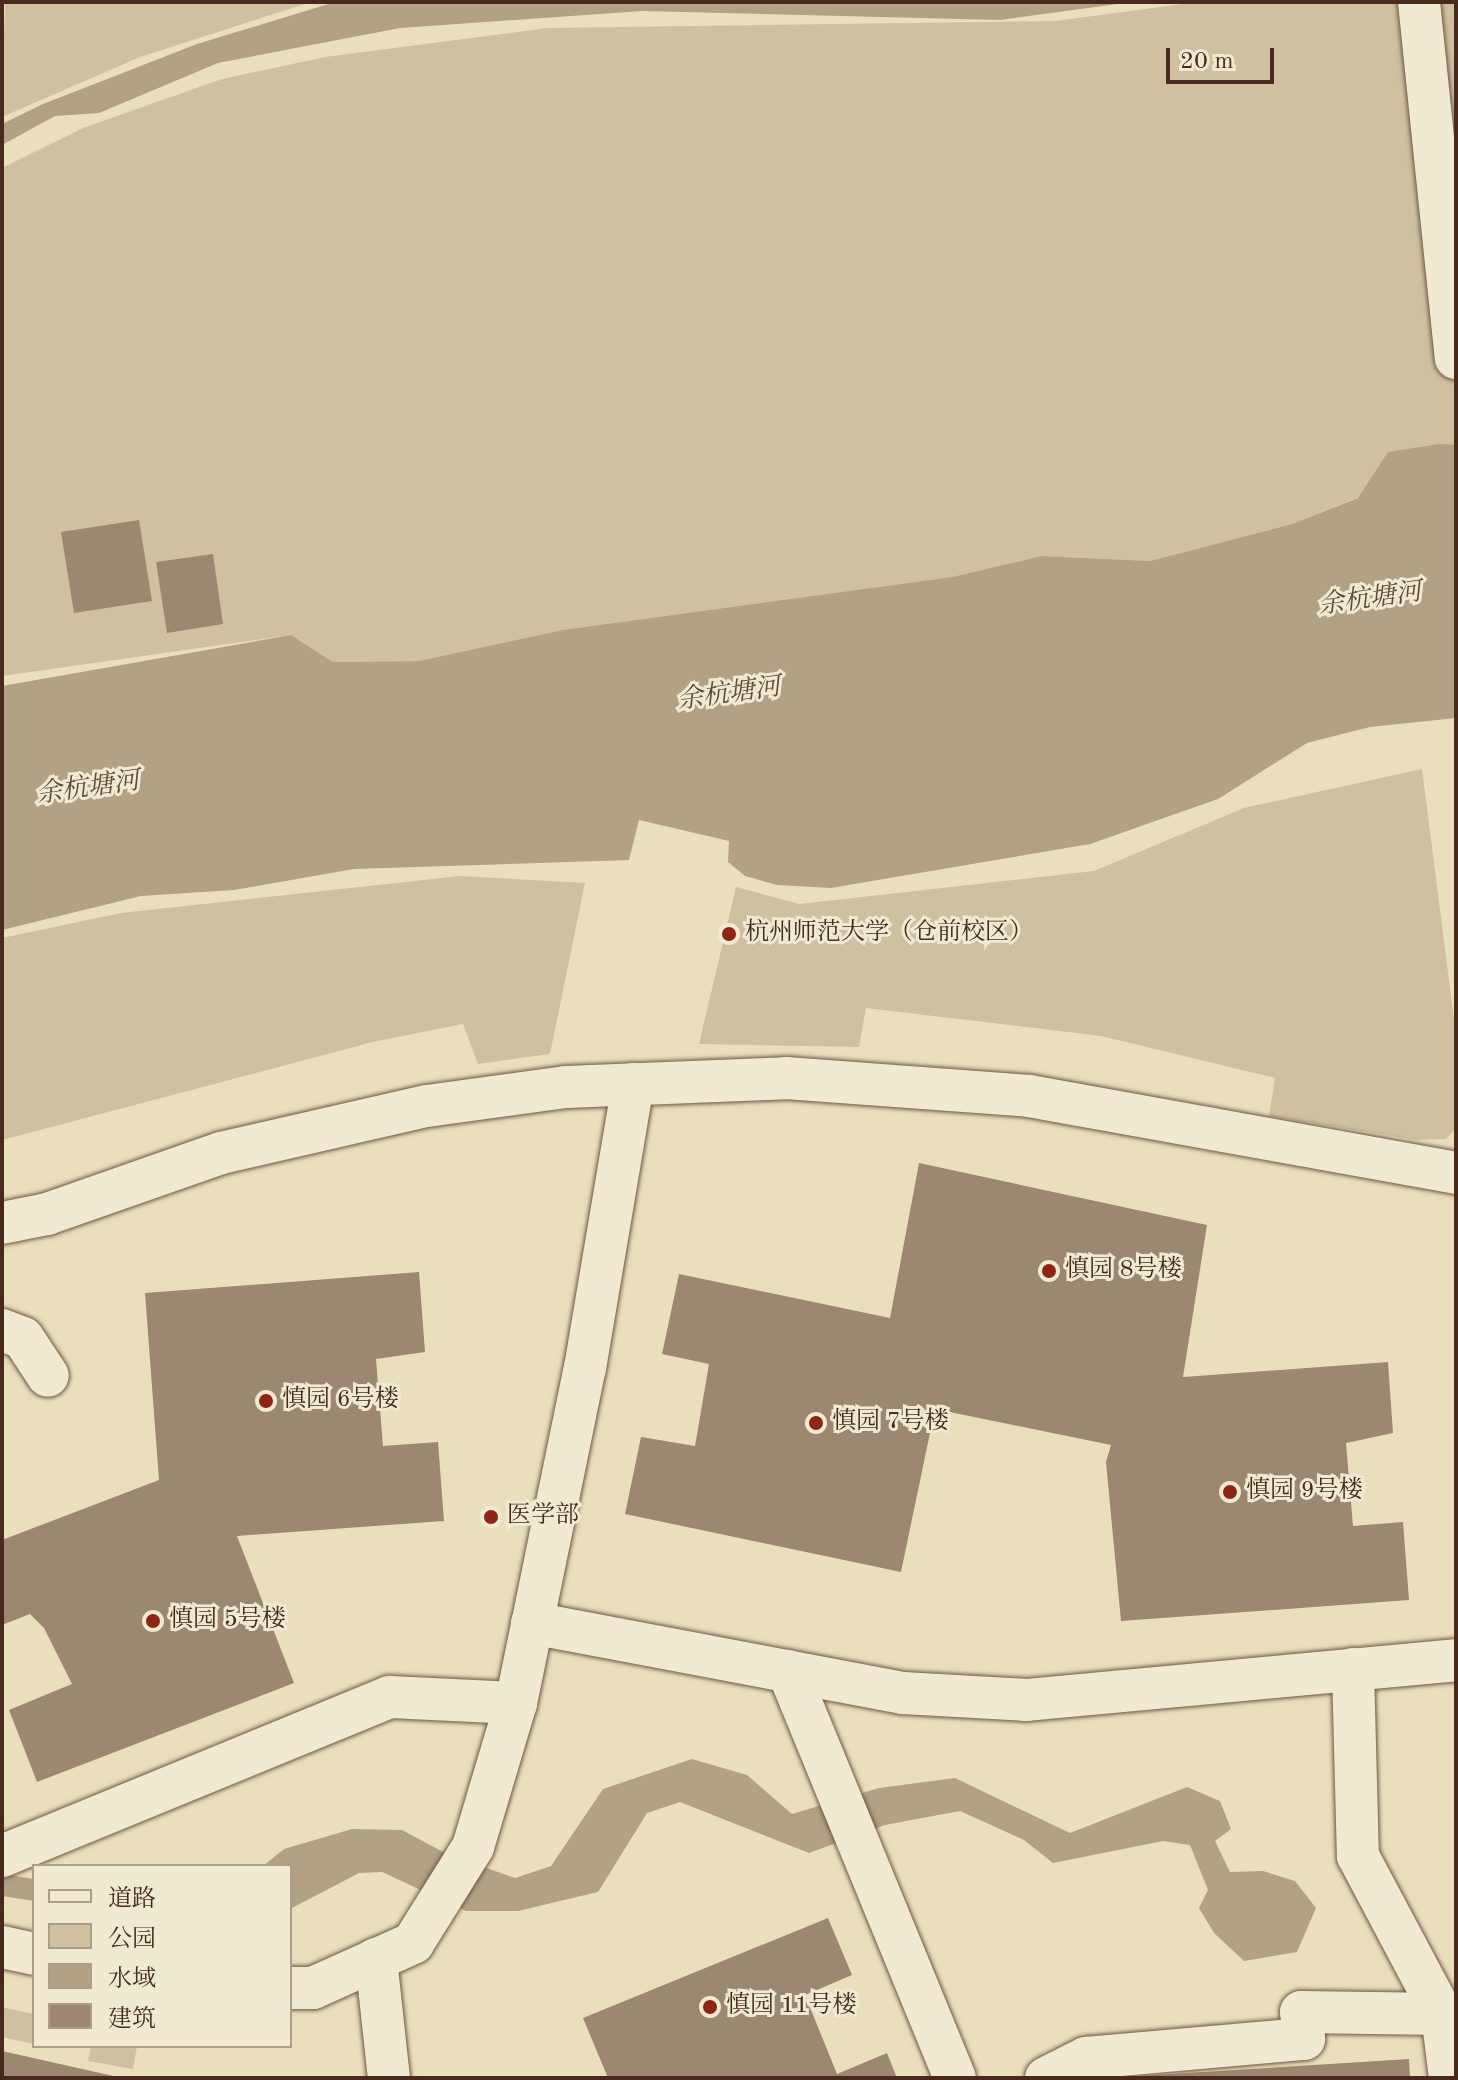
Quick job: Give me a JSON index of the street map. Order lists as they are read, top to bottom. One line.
{"water":["余杭塘河"],"places":["杭州师范大学（仓前校区）","慎园 8号楼","慎园 6号楼","慎园 7号楼","慎园 9号楼","医学部","慎园 5号楼","慎园 11号楼"],"legend":["道路","公园","水域","建筑"],"scale_bar":"20 m"}
